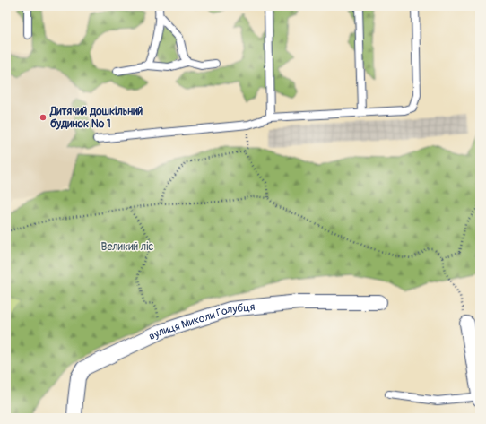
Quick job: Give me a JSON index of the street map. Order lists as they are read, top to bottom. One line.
{"streets":{"street":["вулиця Миколи Голубця"]},"parks":["Великий ліс"],"places":["Дитячий дошкільний будинок № 1"]}
